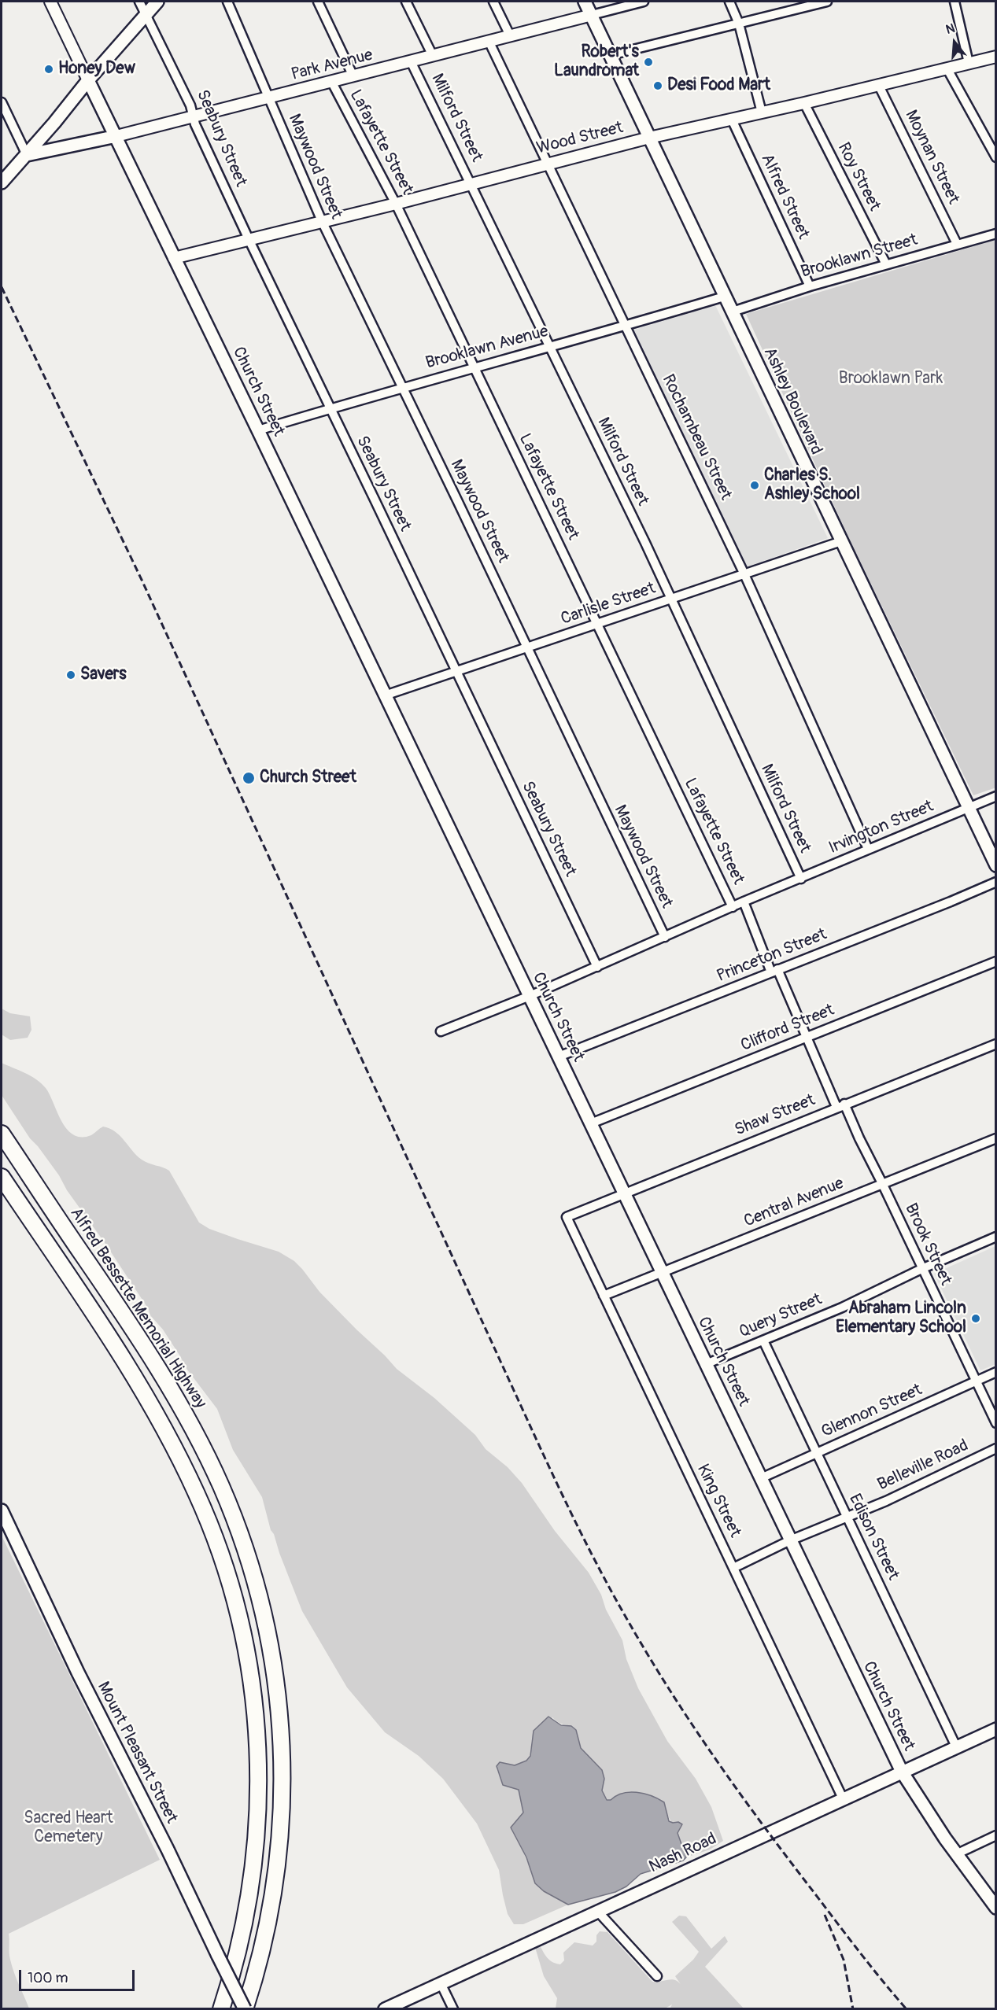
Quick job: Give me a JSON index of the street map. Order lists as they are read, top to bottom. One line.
{"streets":{"highway":["Alfred Bessette Memorial Highway"],"main road":["Park Avenue","Church Street","Ashley Boulevard","Mount Pleasant Street","Nash Road"],"street":["Milford Street","Seabury Street","Wood Street","Lafayette Street","Moynan Street","Maywood Street","Roy Street","Alfred Street","Brooklawn Street","Brooklawn Avenue","Rochambeau Street","Carlisle Street","Irvington Street","Princeton Street","Clifford Street","Shaw Street","Central Avenue","Brook Street","Query Street","Glennon Street","Belleville Road","King Street","Edison Street"]},"crossings":[["Park Avenue","Milford Street"],["Park Avenue","Seabury Street"],["Park Avenue","Lafayette Street"],["Park Avenue","Maywood Street"],["Park Avenue","Church Street"],["Park Avenue","Ashley Boulevard"],["Park Avenue","Rochambeau Street"],["Milford Street","Wood Street"],["Milford Street","Brooklawn Avenue"],["Milford Street","Carlisle Street"],["Milford Street","Irvington Street"],["Seabury Street","Wood Street"],["Seabury Street","Brooklawn Avenue"],["Seabury Street","Carlisle Street"],["Seabury Street","Irvington Street"],["Wood Street","Lafayette Street"],["Wood Street","Moynan Street"],["Wood Street","Maywood Street"],["Wood Street","Roy Street"],["Wood Street","Alfred Street"],["Wood Street","Church Street"],["Wood Street","Ashley Boulevard"],["Wood Street","Rochambeau Street"],["Lafayette Street","Brooklawn Avenue"],["Lafayette Street","Carlisle Street"],["Lafayette Street","Irvington Street"],["Moynan Street","Brooklawn Street"],["Maywood Street","Brooklawn Avenue"],["Maywood Street","Carlisle Street"],["Maywood Street","Irvington Street"],["Roy Street","Brooklawn Street"],["Alfred Street","Brooklawn Street"],["Brooklawn Street","Ashley Boulevard"],["Brooklawn Avenue","Church Street"],["Brooklawn Avenue","Ashley Boulevard"],["Brooklawn Avenue","Rochambeau Street"],["Church Street","Carlisle Street"],["Church Street","Irvington Street"],["Church Street","Princeton Street"],["Church Street","Clifford Street"],["Church Street","Shaw Street"],["Church Street","Central Avenue"],["Church Street","Query Street"],["Church Street","Glennon Street"],["Church Street","Belleville Road"],["Church Street","Nash Road"],["Ashley Boulevard","Carlisle Street"],["Ashley Boulevard","Irvington Street"],["Rochambeau Street","Carlisle Street"],["Rochambeau Street","Irvington Street"],["Irvington Street","Brook Street"],["Princeton Street","Brook Street"],["Clifford Street","Brook Street"],["Shaw Street","Brook Street"],["Shaw Street","King Street"],["Central Avenue","Brook Street"],["Central Avenue","King Street"],["Brook Street","Query Street"],["Brook Street","Glennon Street"],["Alfred Bessette Memorial Highway","Mount Pleasant Street"],["Query Street","Edison Street"],["Glennon Street","Edison Street"],["Belleville Road","King Street"],["Belleville Road","Edison Street"],["King Street","Nash Road"],["Edison Street","Nash Road"]],"parks":["Brooklawn Park","Sacred Heart Cemetery"],"places":["Robert's Laundromat","Honey Dew","Desi Food Mart","Charles S. Ashley School","Savers","Church Street","Abraham Lincoln Elementary School"],"scale_bar":"100 m","north":"top"}
